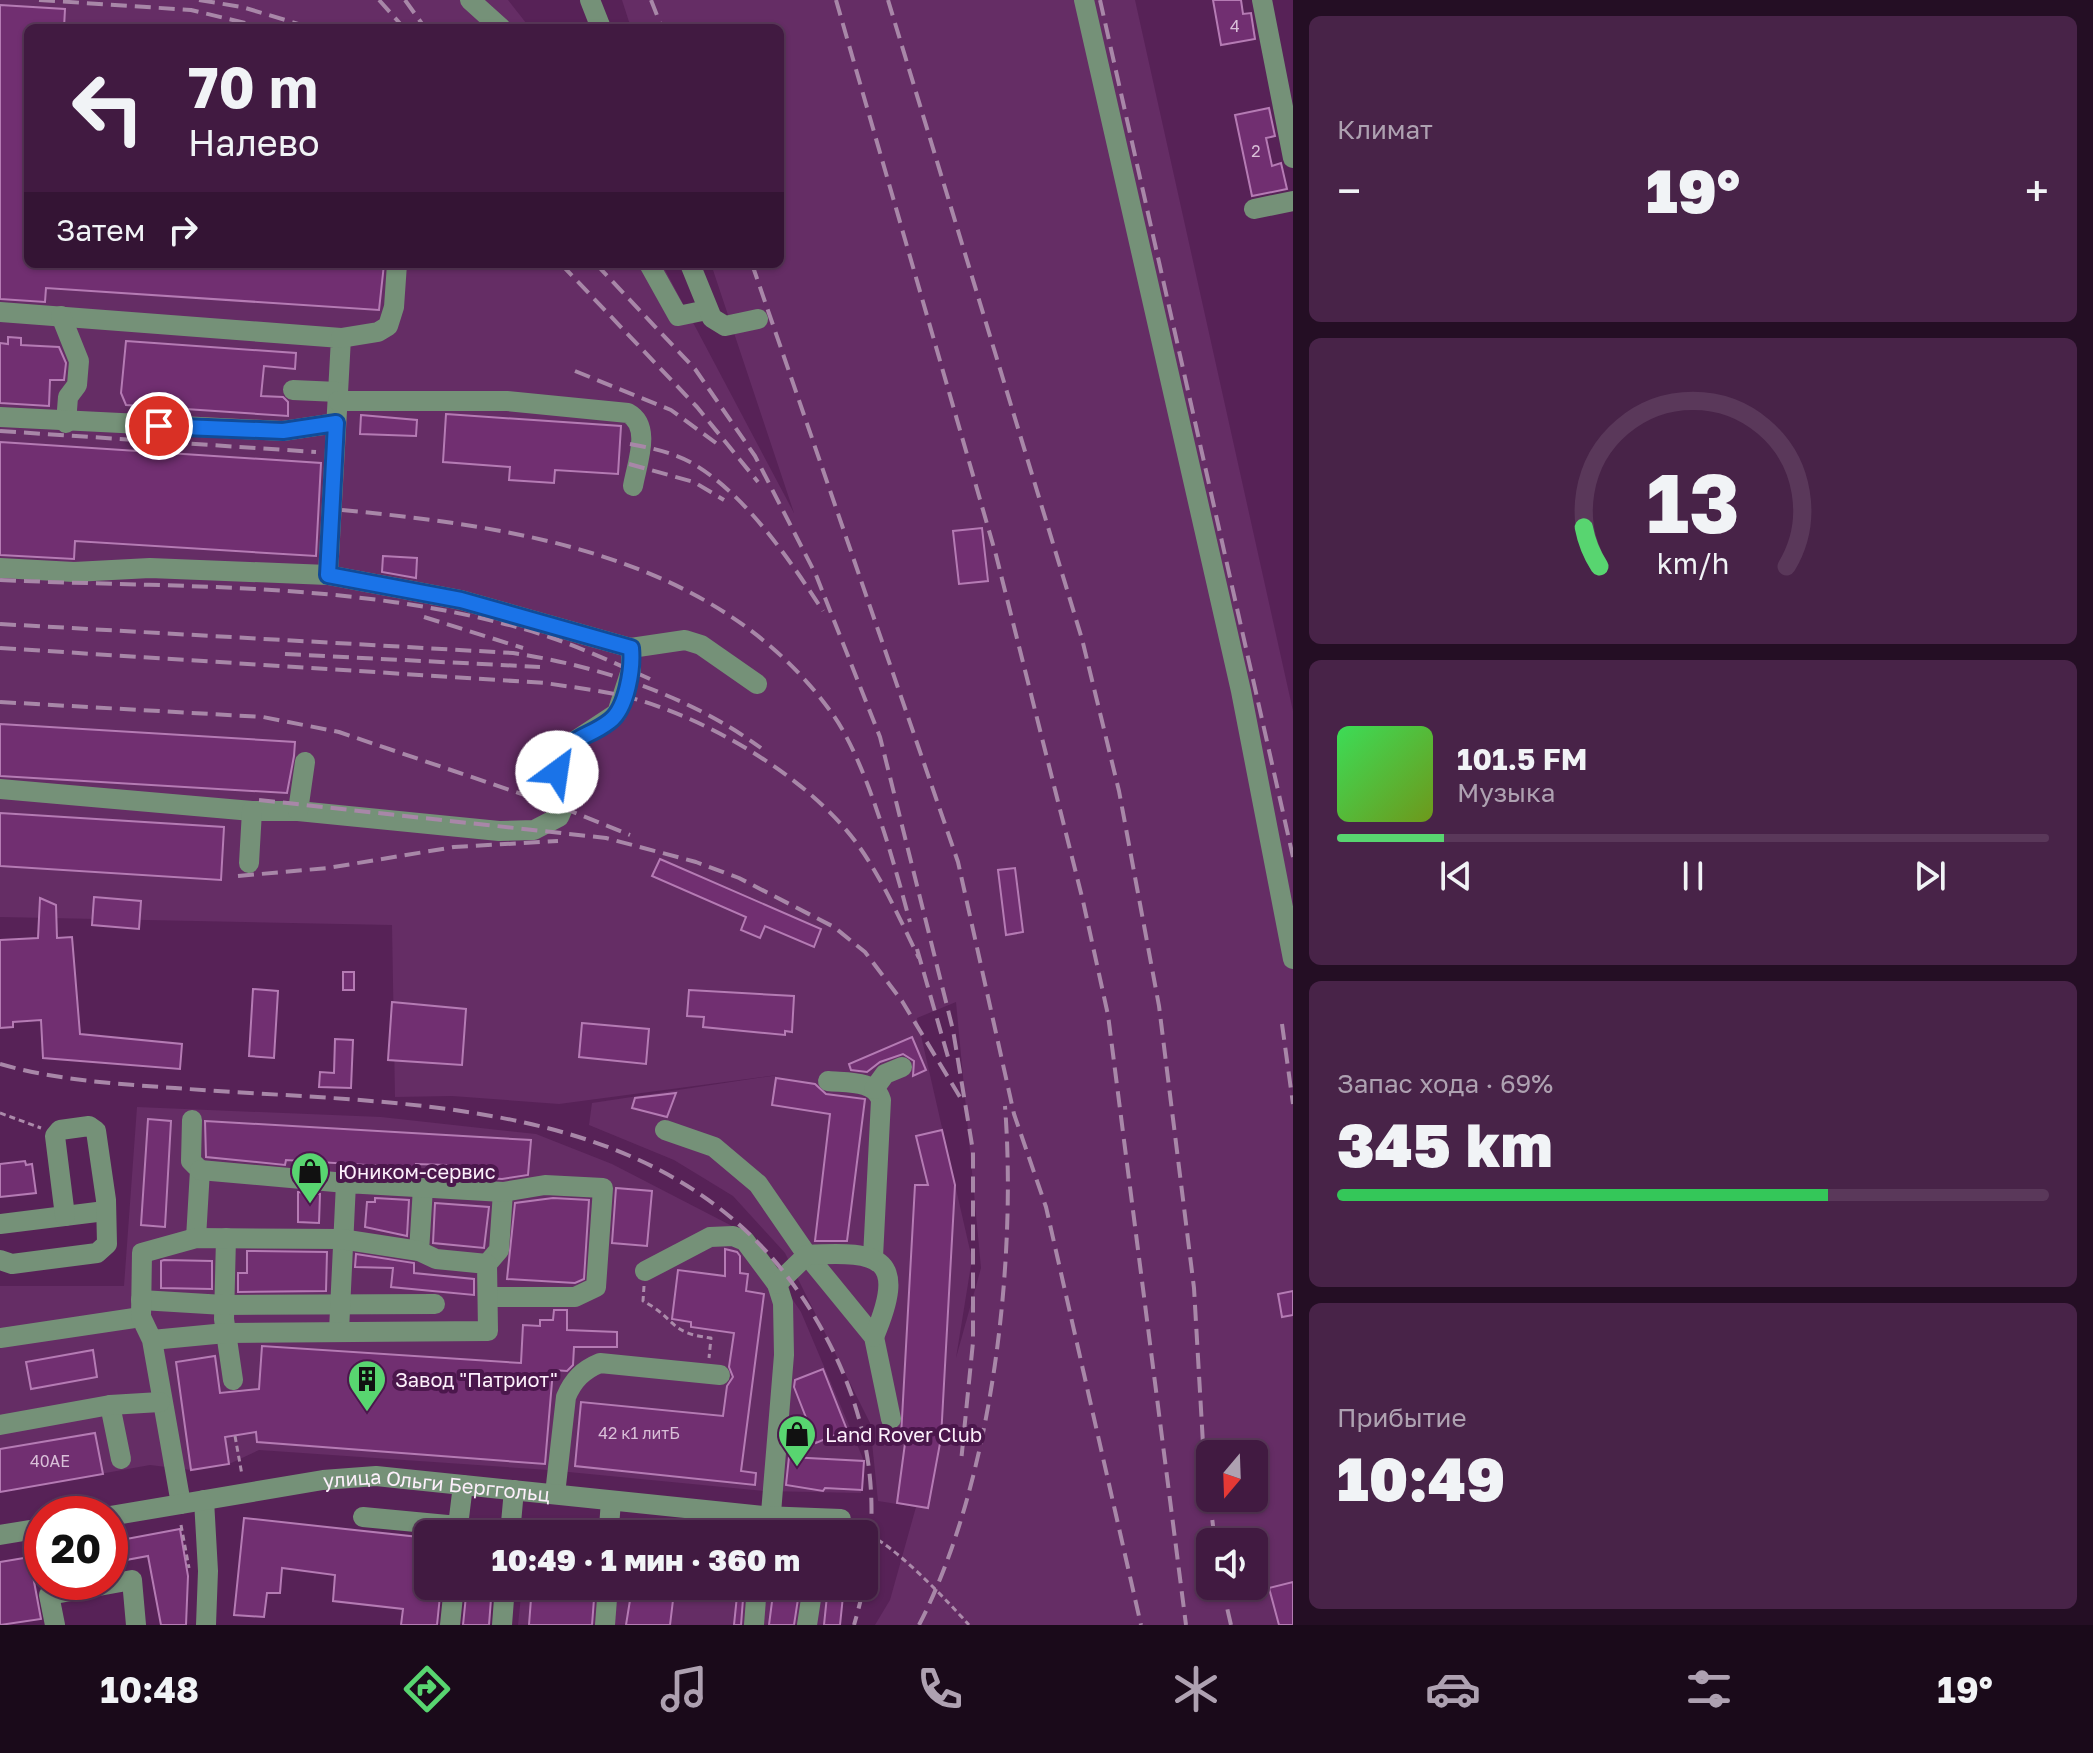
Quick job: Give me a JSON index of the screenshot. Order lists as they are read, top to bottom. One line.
{"streets":{"street":["улица Ольги Берггольц"]},"places":{"shop":["Юником-сервис","Land Rover Club"],"building":["Завод \"Патриот\""]},"house_numbers":["4","2","42 к1 литБ","40АЕ"],"north":"bottom","page":{"tile":["Климат",["Запас хода · 69%","345 km"],["Прибытие","10:49"]],"turn":["70 m","Налево"],"heat":["−","19°","+"],"then":"Затем","song":["101.5 FM","Музыка"],"limit":"20","trip":"10:49 · 1 мин · 360 m","tabs":["10:48","19°"],"gauge":["13","km/h"]}}
